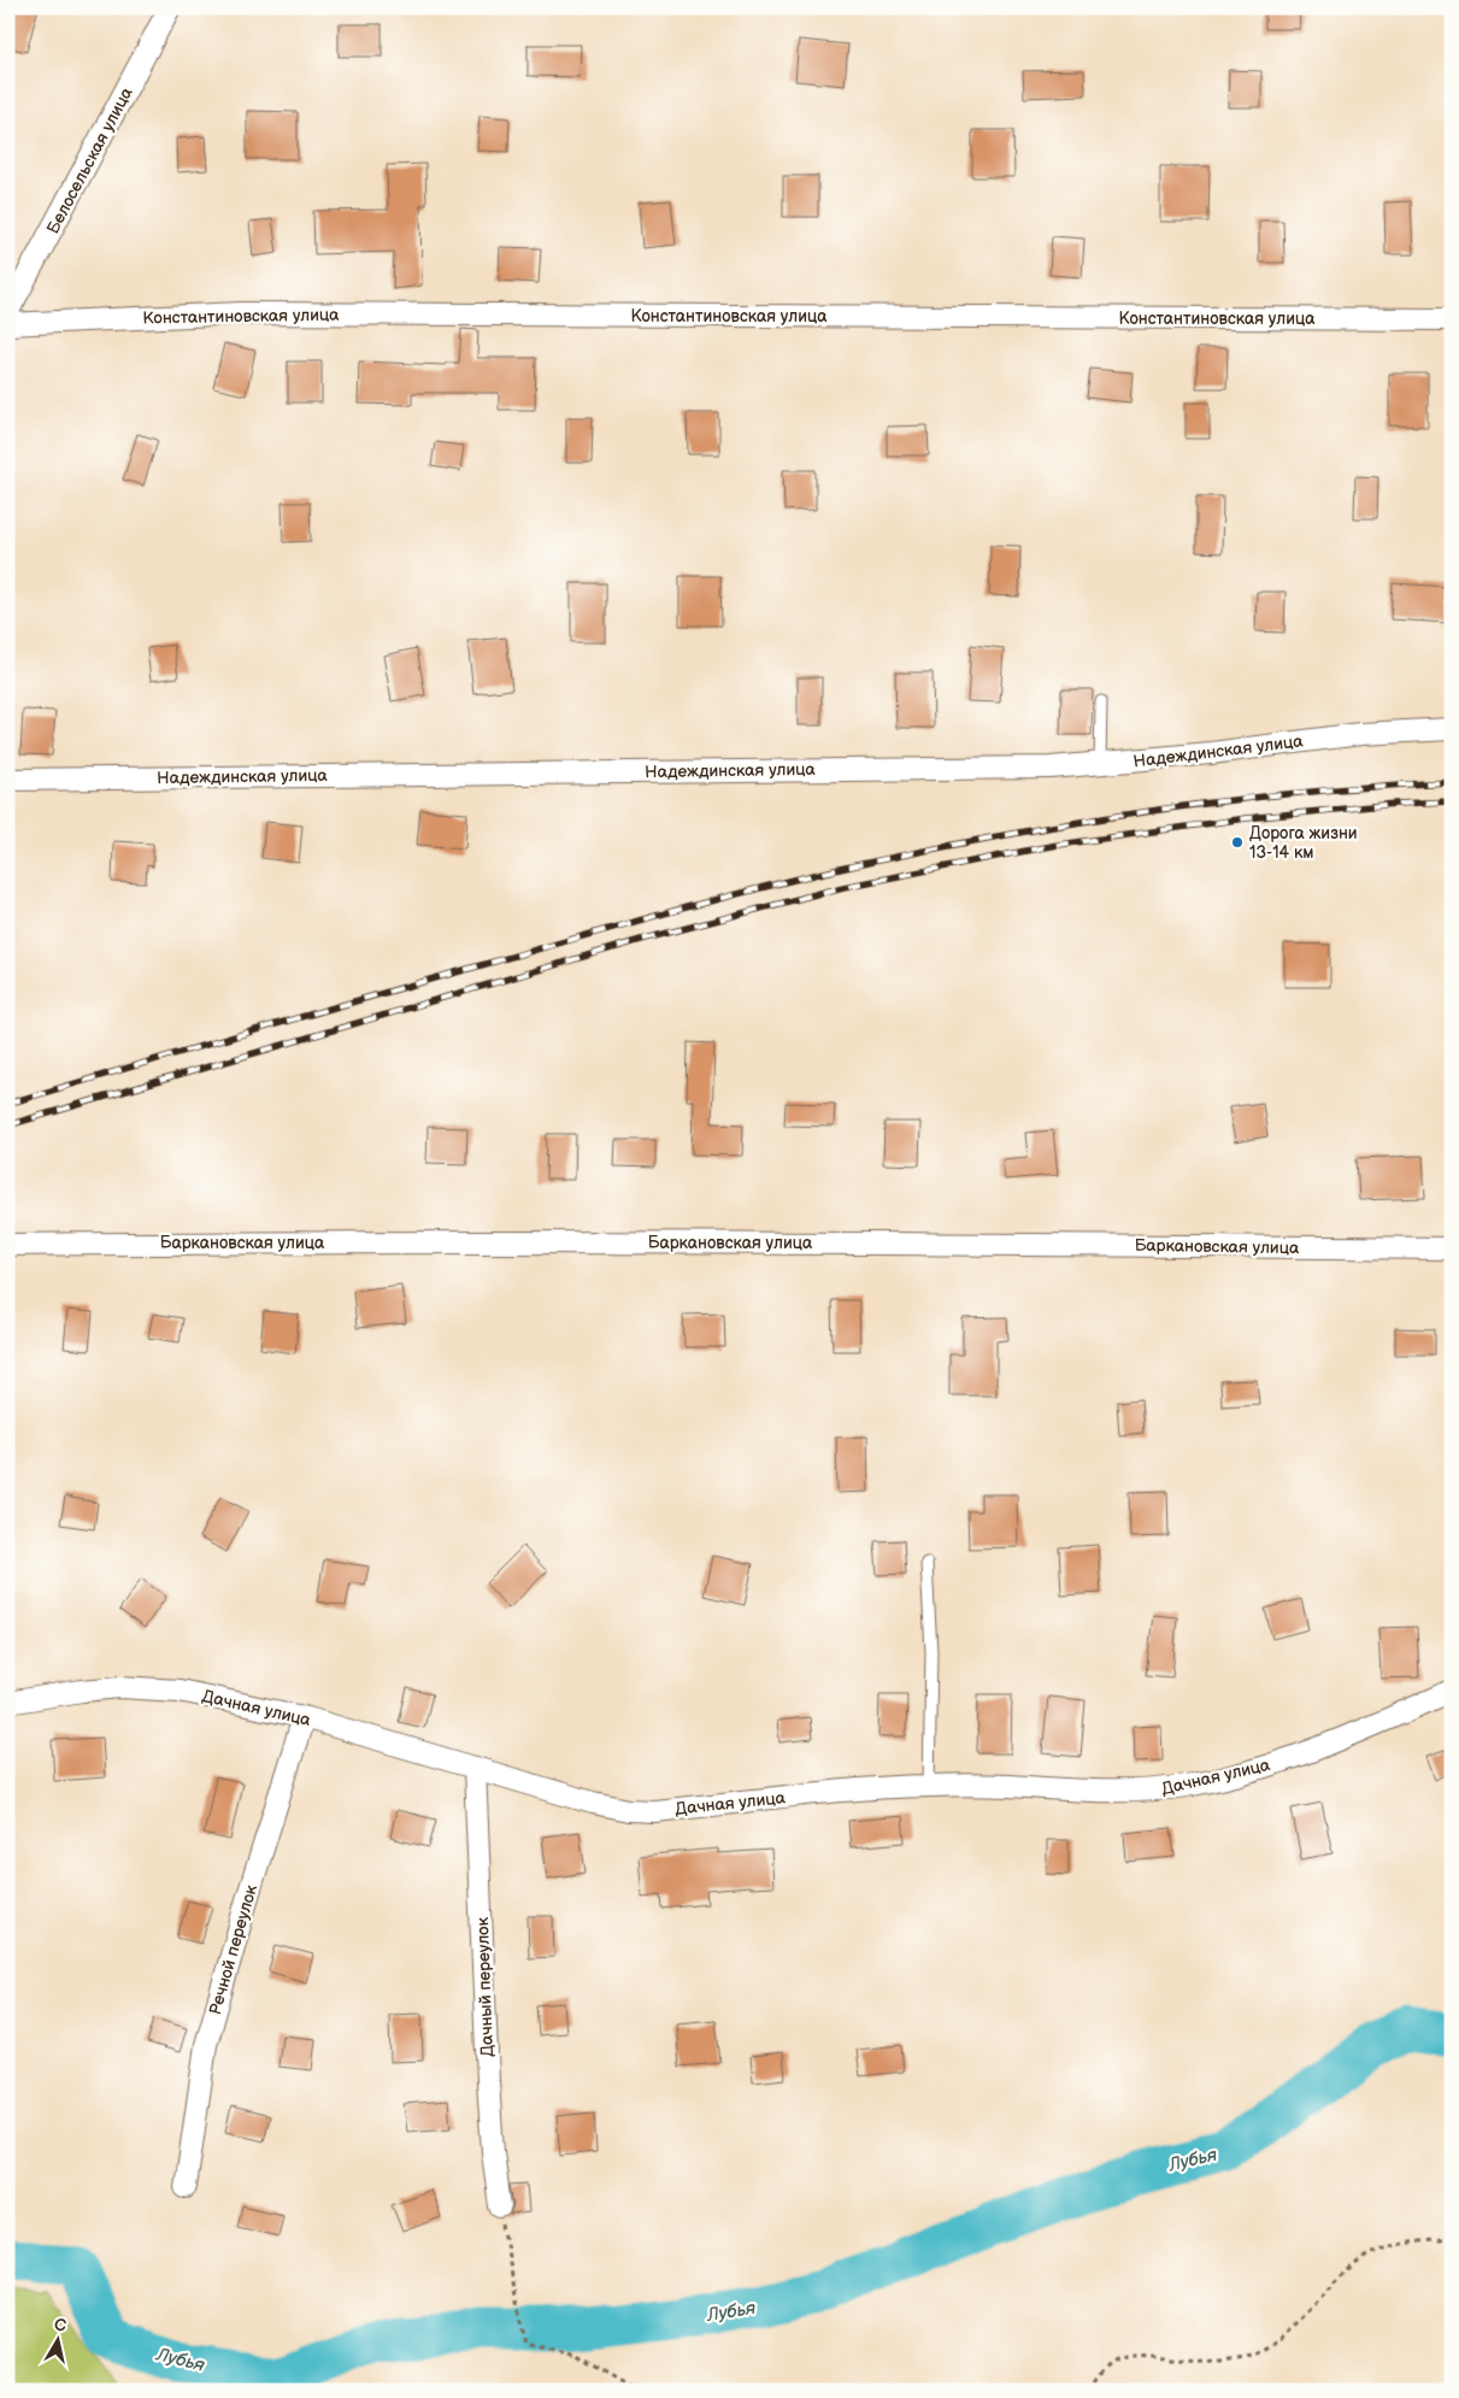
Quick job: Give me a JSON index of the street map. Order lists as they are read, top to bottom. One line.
{"streets":{"street":["Белосельская улица","Константиновская улица","Надеждинская улица","Баркановская улица","Дачная улица","Речной переулок","Дачный переулок"]},"crossings":[["Дачная улица","Речной переулок"],["Дачная улица","Дачный переулок"]],"water":["Лубья"],"places":["Дорога жизни 13-14 км"],"north":"top"}
